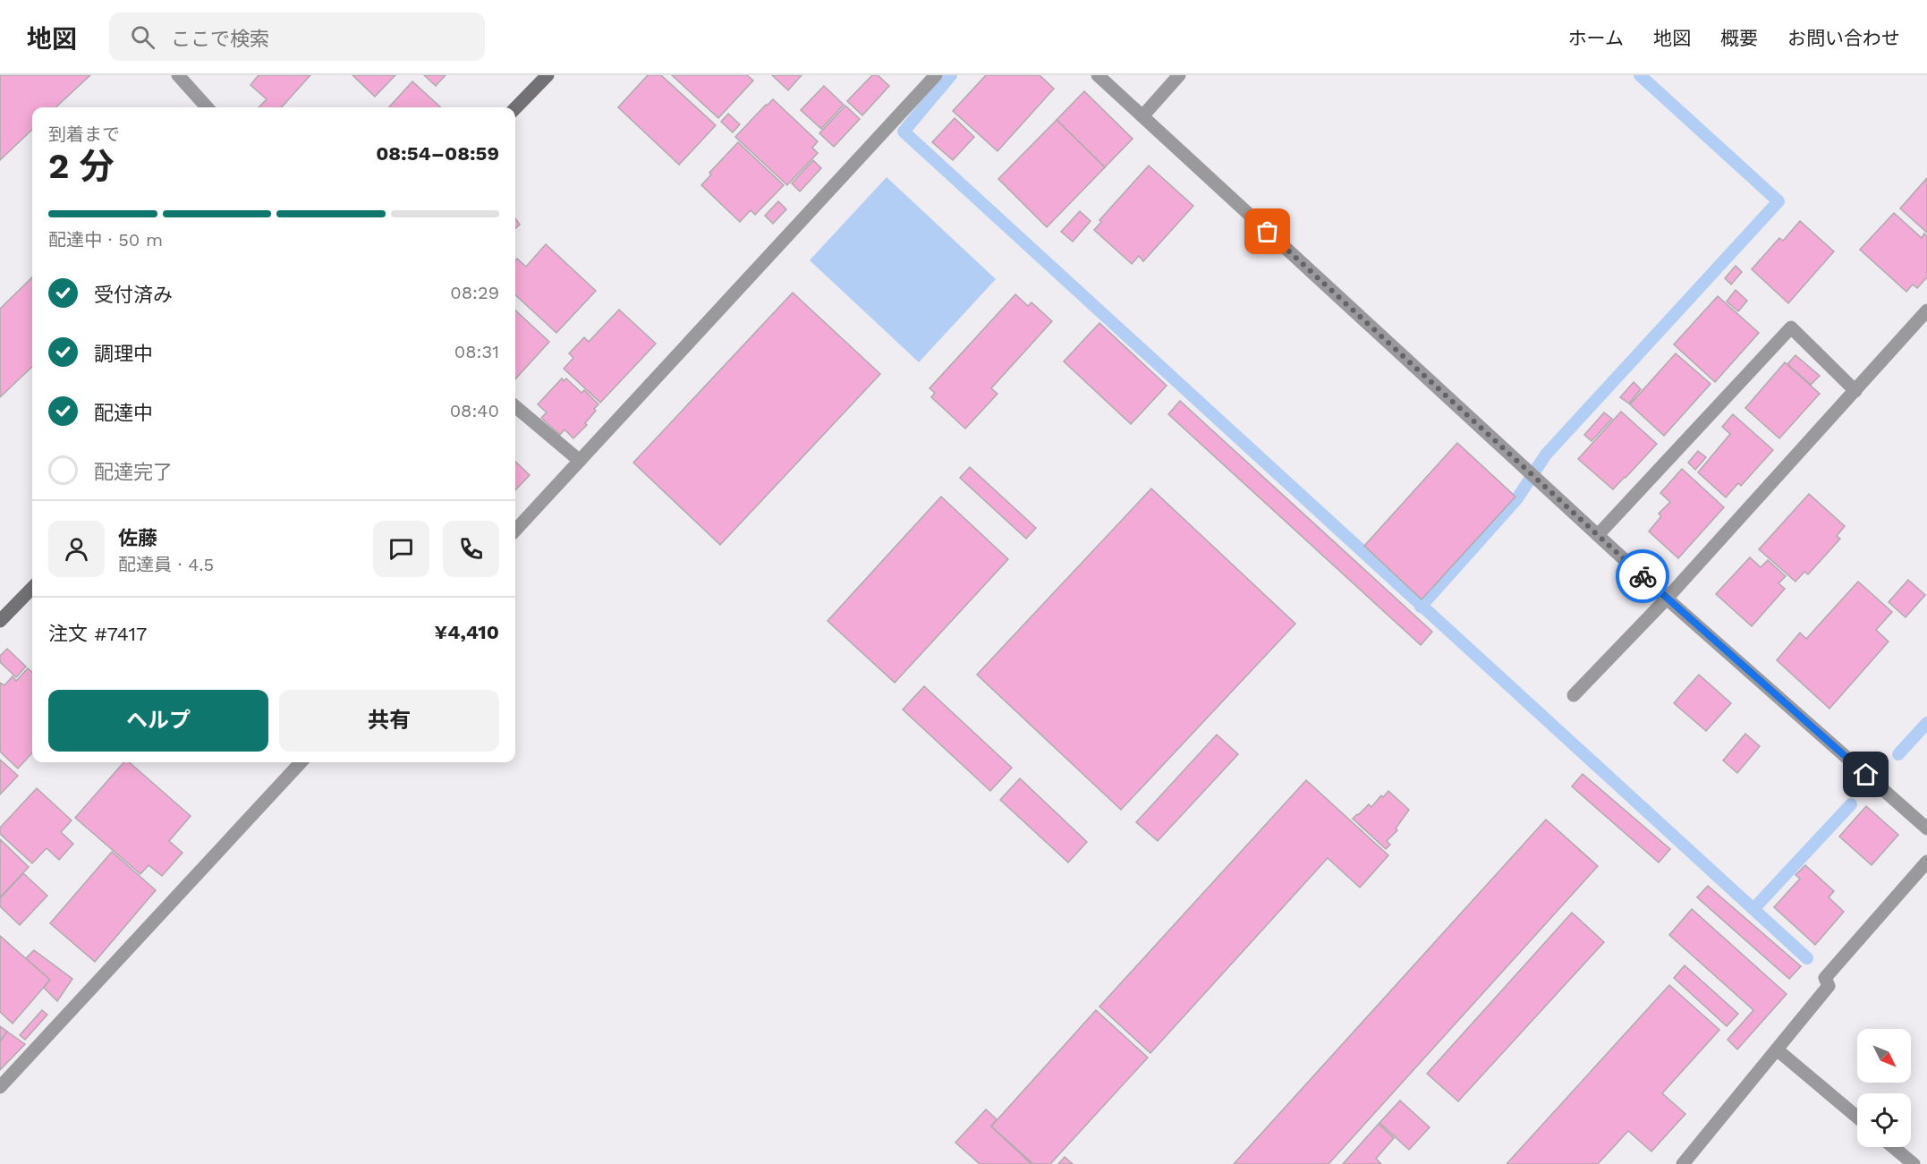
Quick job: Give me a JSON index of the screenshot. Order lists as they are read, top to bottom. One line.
{"north":"bottom right","page":{"header":"地図","search":"ここで検索","nav":["ホーム","地図","概要","お問い合わせ"],"heading":["2 分","到着まで","08:54–08:59"],"panel":["佐藤","配達員 · 4.5","注文 #7417","¥4,410"],"bar":"配達中 · 50 m","list":[["受付済み","08:29"],["調理中","08:31"],["配達中","08:40"],"配達完了"],"buttons":["ヘルプ","共有"]}}
